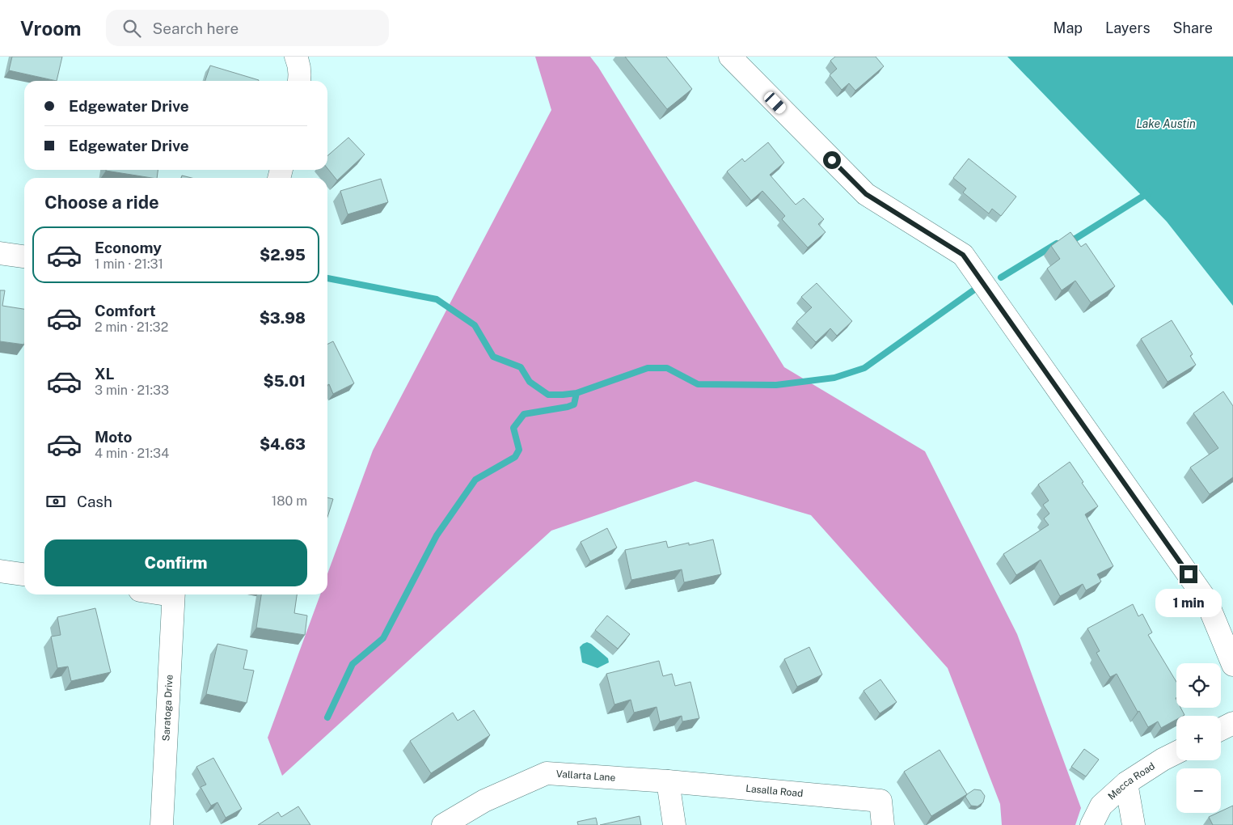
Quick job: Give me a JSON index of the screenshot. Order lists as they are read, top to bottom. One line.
{"streets":{"street":["Saratoga Drive","Vallarta Lane","Mecca Road","Lasalla Road"]},"crossings":[["Vallarta Lane","Lasalla Road"]],"water":["Lake Austin"],"page":{"header":"Vroom","search":"Search here","nav":["Map","Layers","Share"],"banner":["Edgewater Drive","Edgewater Drive"],"heading":"Choose a ride","list":[{"name":"Economy","note":"1 min · 21:31","value":"$2.95"},{"name":"Comfort","note":"2 min · 21:32","value":"$3.98"},{"name":"XL","note":"3 min · 21:33","value":"$5.01"},{"name":"Moto","note":"4 min · 21:34","value":"$4.63"}],"pay":["Cash","180 m"],"buttons":"Confirm","bubble":"1 min","map_buttons":["+","−"]}}
